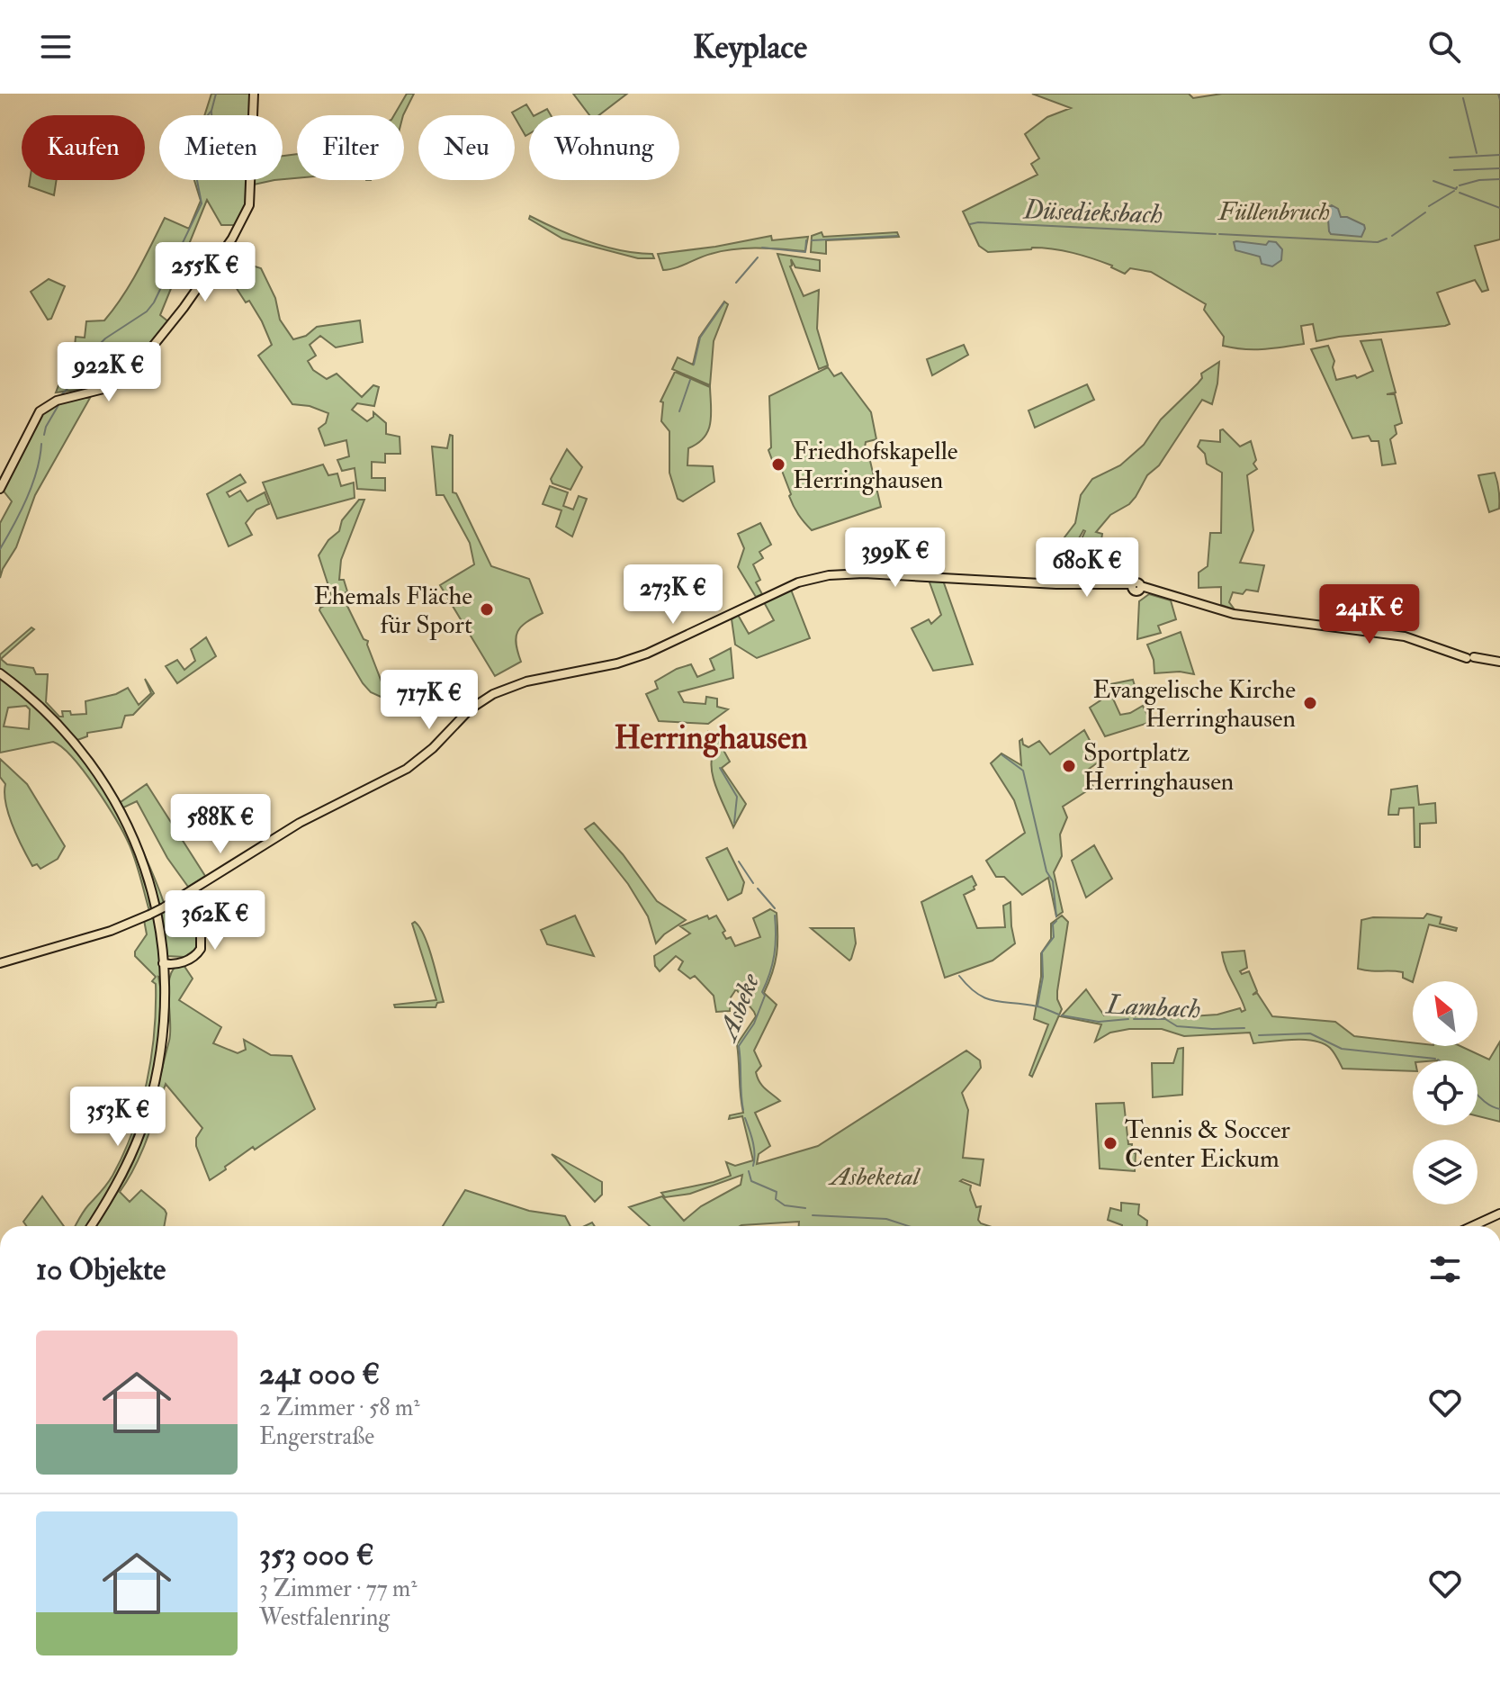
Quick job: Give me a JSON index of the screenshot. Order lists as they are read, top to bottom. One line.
{"districts":["Herringhausen"],"water":["Düsedieksbach","Asbeke","Lambach"],"parks":["Füllenbruch","Asbeketal"],"places":["Friedhofskapelle Herringhausen","Ehemals Fläche für Sport","Evangelische Kirche Herringhausen","Sportplatz Herringhausen","Tennis & Soccer Center Eickum"],"north":"top left","page":{"header":"Keyplace","chip":["Kaufen","Mieten","Filter","Neu","Wohnung"],"price":["255K €","922K €","399K €","680K €","273K €","241K €","717K €","588K €","362K €","353K €"],"heading":"10 Objekte","list":[{"name":"241 000 €","note":"2 Zimmer · 58 m² · Engerstraße"},{"name":"353 000 €","note":"3 Zimmer · 77 m² · Westfalenring"}]}}
